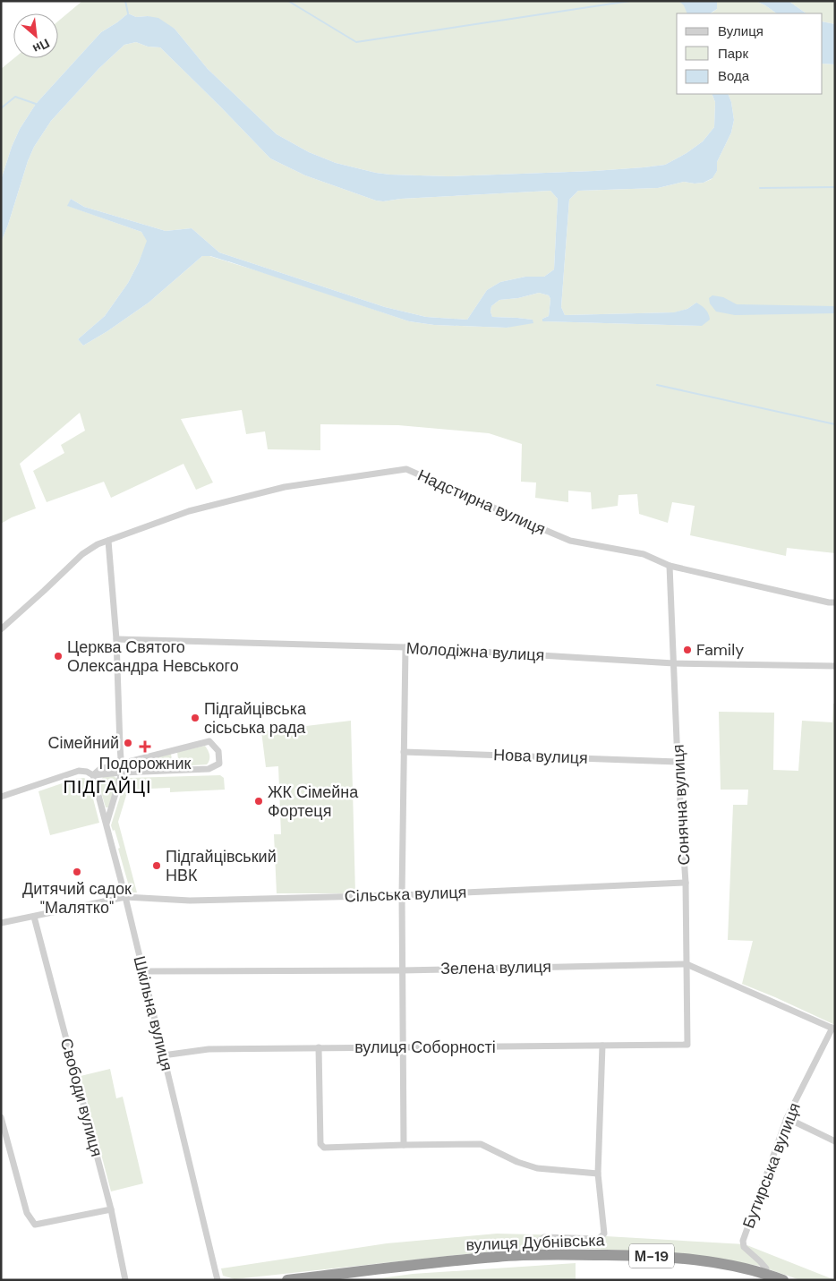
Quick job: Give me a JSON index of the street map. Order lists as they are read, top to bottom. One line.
{"streets":{"highway":["вулиця Дубнівська","М-19"],"street":["Надстирна вулиця","Молодіжна вулиця","Нова вулиця","Сонячна вулиця","Сільська вулиця","Зелена вулиця","Шкільна вулиця","вулиця Соборності","Свободи вулиця","Бутирська вулиця"]},"crossings":[["Надстирна вулиця","Сонячна вулиця"],["Молодіжна вулиця","Сонячна вулиця"],["Нова вулиця","Сонячна вулиця"],["Сонячна вулиця","Сільська вулиця"],["Сонячна вулиця","Зелена вулиця"],["Сонячна вулиця","вулиця Соборності"],["Сільська вулиця","Шкільна вулиця"],["Сільська вулиця","Свободи вулиця"],["Зелена вулиця","Шкільна вулиця"],["Зелена вулиця","Бутирська вулиця"],["Шкільна вулиця","вулиця Соборності"],["Бутирська вулиця","вулиця Дубнівська"]],"districts":["ПІДГАЙЦІ"],"places":{"other":["Family","Церква Святого Олександра Невського","Підгайцівська сісьська рада","Сімейний","ЖК Сімейна Фортеця","Підгайцівський НВК","Дитячий садок \"Малятко\""],"health":["Подорожник"]},"legend":["Вулиця","Парк","Вода"],"north":"bottom right"}
